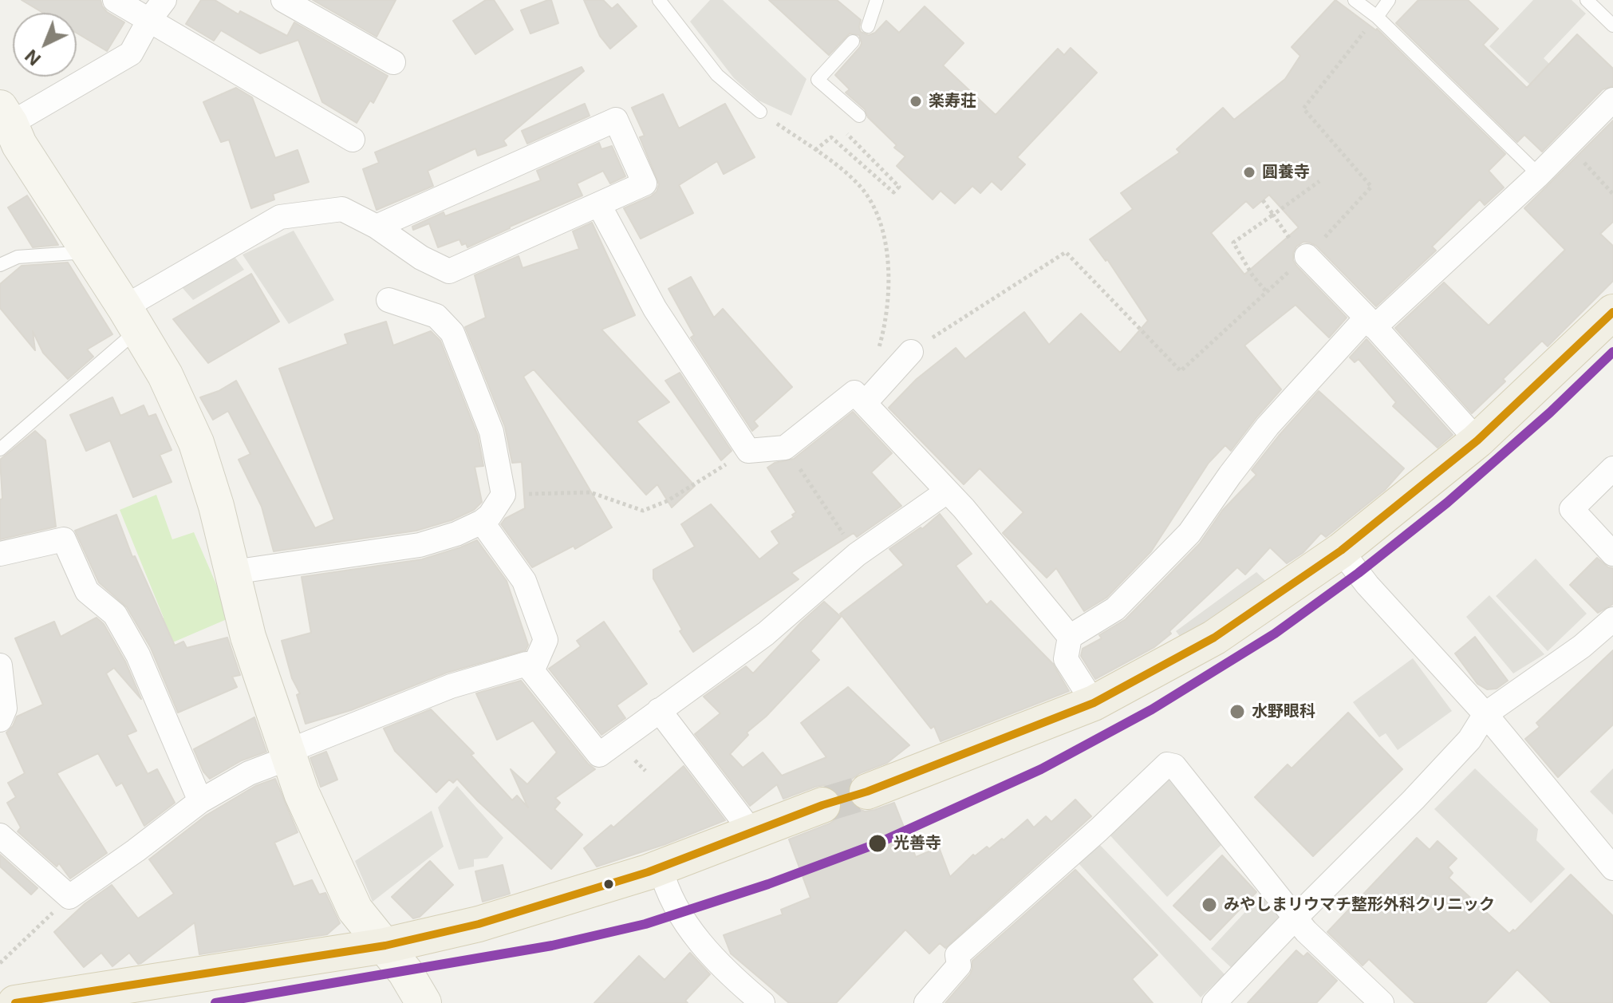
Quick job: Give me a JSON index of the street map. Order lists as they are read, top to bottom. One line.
{"places":["楽寿荘","圓養寺","水野眼科","光善寺","みやしまリウマチ整形外科クリニック"],"north":"bottom left"}
